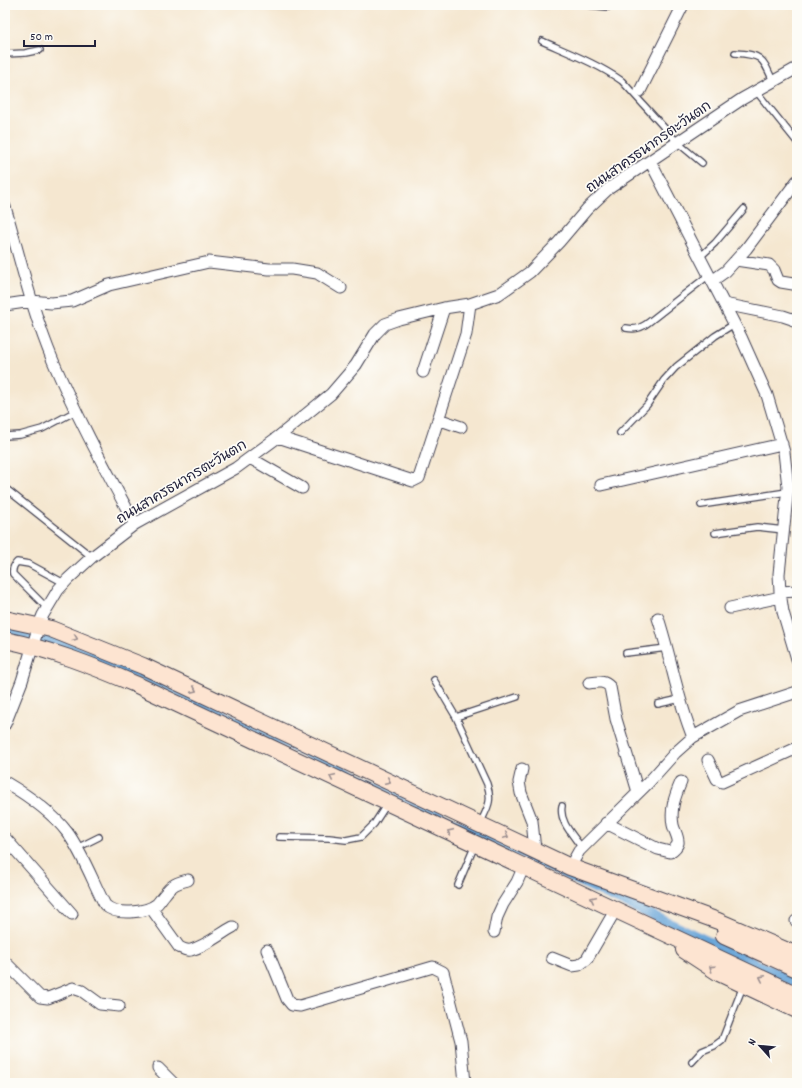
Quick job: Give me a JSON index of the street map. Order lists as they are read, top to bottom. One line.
{"streets":{"street":["ถนนสาครธนากรตะวันตก"]},"scale_bar":"50 m","north":"top left"}
